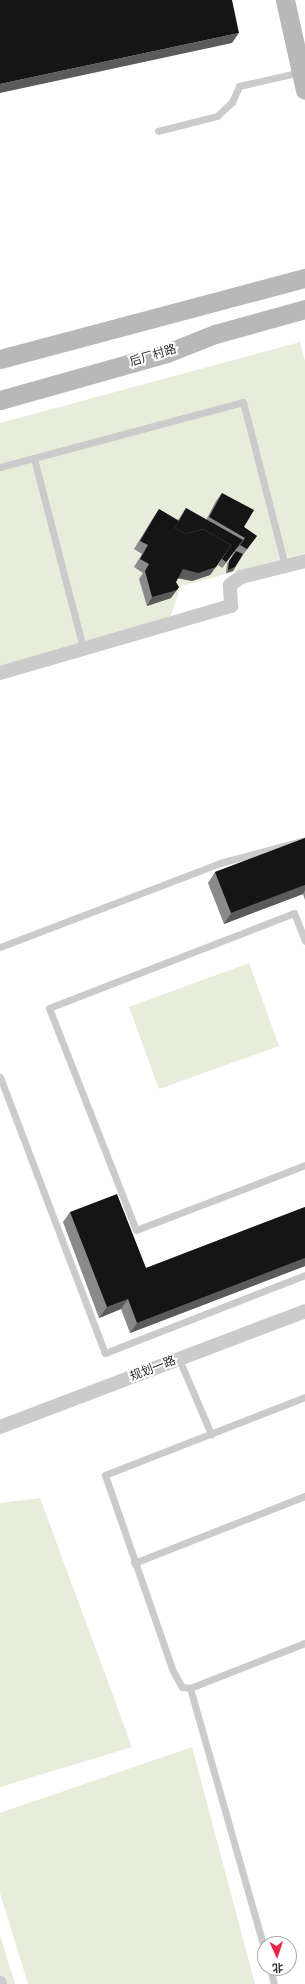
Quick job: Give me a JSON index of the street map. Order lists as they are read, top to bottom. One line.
{"streets":{"main road":["后厂村路"],"street":["规划一路"]},"north":"bottom"}
